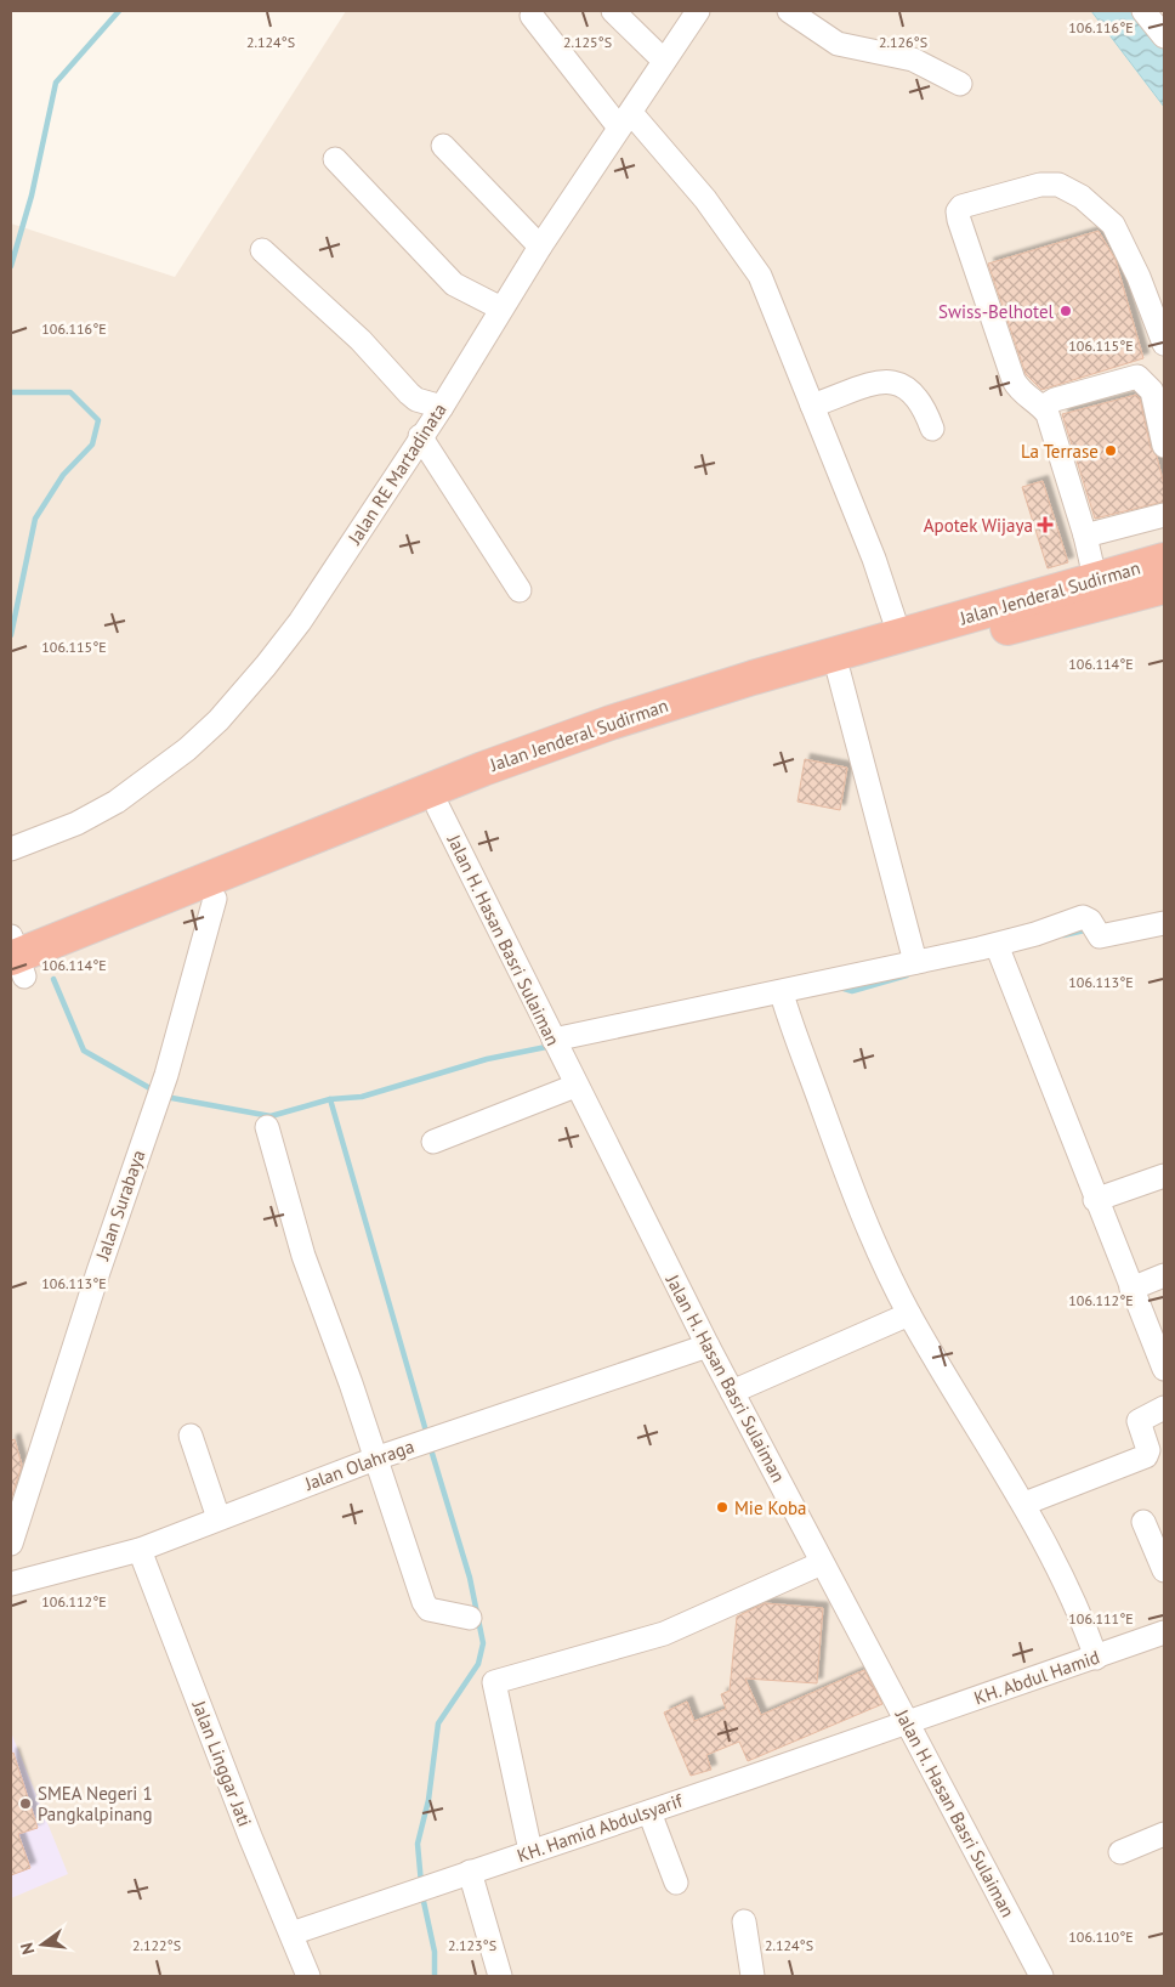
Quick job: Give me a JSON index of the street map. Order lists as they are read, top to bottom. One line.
{"streets":{"highway":["Jalan Jenderal Sudirman"],"street":["Jalan RE Martadinata","Jalan H. Hasan Basri Sulaiman","Jalan Surabaya","Jalan Olahraga","KH. Abdul Hamid","Jalan Linggar Jati","KH. Hamid Abdulsyarif"]},"crossings":[["Jalan Jenderal Sudirman","Jalan H. Hasan Basri Sulaiman"],["Jalan Jenderal Sudirman","Jalan Surabaya"],["Jalan H. Hasan Basri Sulaiman","Jalan Olahraga"],["Jalan H. Hasan Basri Sulaiman","KH. Abdul Hamid"],["Jalan H. Hasan Basri Sulaiman","KH. Hamid Abdulsyarif"],["Jalan Olahraga","Jalan Linggar Jati"],["KH. Abdul Hamid","KH. Hamid Abdulsyarif"],["Jalan Linggar Jati","KH. Hamid Abdulsyarif"]],"places":{"other":["Swiss-Belhotel","La Terrase","Mie Koba","SMEA Negeri 1 Pangkalpinang"],"health":["Apotek Wijaya"]},"north":"left","coordinates":["106.116°E","2.124°S","2.125°S","2.126°S","106.115°E","106.114°E","106.113°E","106.112°E","106.111°E","106.110°E","2.122°S","2.123°S"]}
